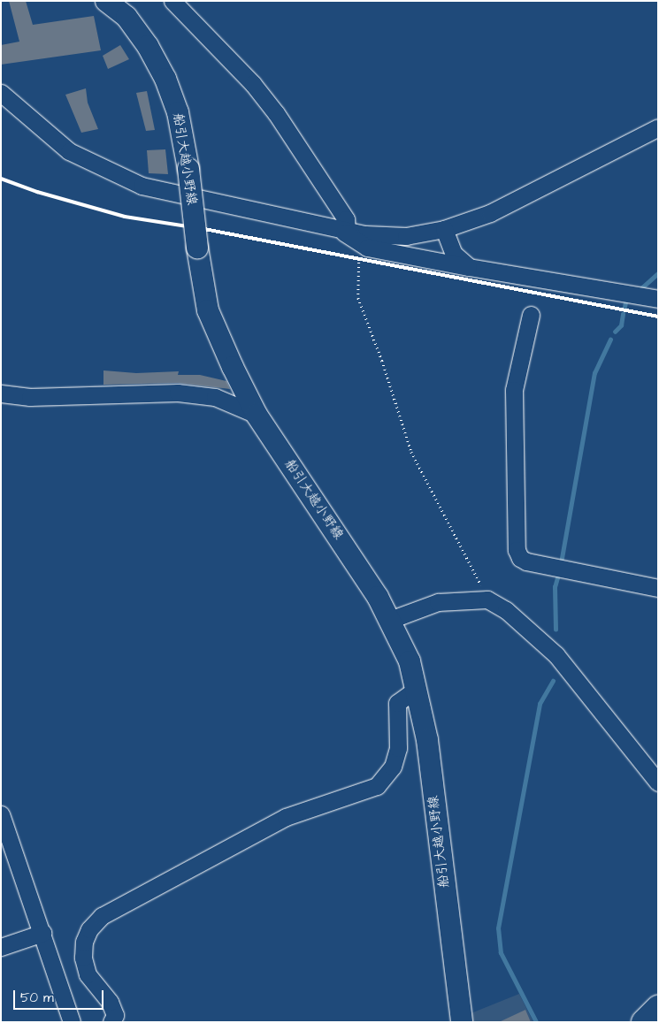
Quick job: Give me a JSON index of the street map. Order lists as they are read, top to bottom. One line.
{"streets":{"main road":["船引大越小野線"]},"scale_bar":"50 m"}
